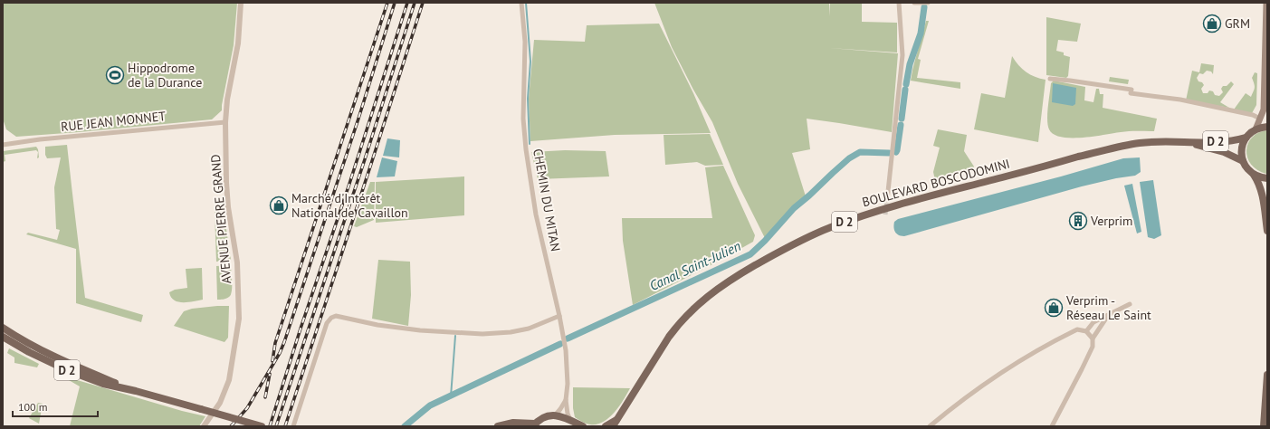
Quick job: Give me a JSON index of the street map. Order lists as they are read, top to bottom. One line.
{"streets":{"main road":["D 2","BOULEVARD BOSCODOMINI"],"street":["RUE JEAN MONNET","CHEMIN DU MITAN","AVENUE PIERRE GRAND"]},"crossings":[["RUE JEAN MONNET","AVENUE PIERRE GRAND"]],"water":["Canal Saint-Julien"],"places":{"shop":["GRM","Marché d'Intérêt National de Cavaillon","Verprim - Réseau Le Saint"],"sports":["Hippodrome de la Durance"],"building":["Verprim"]},"scale_bar":"100 m"}
